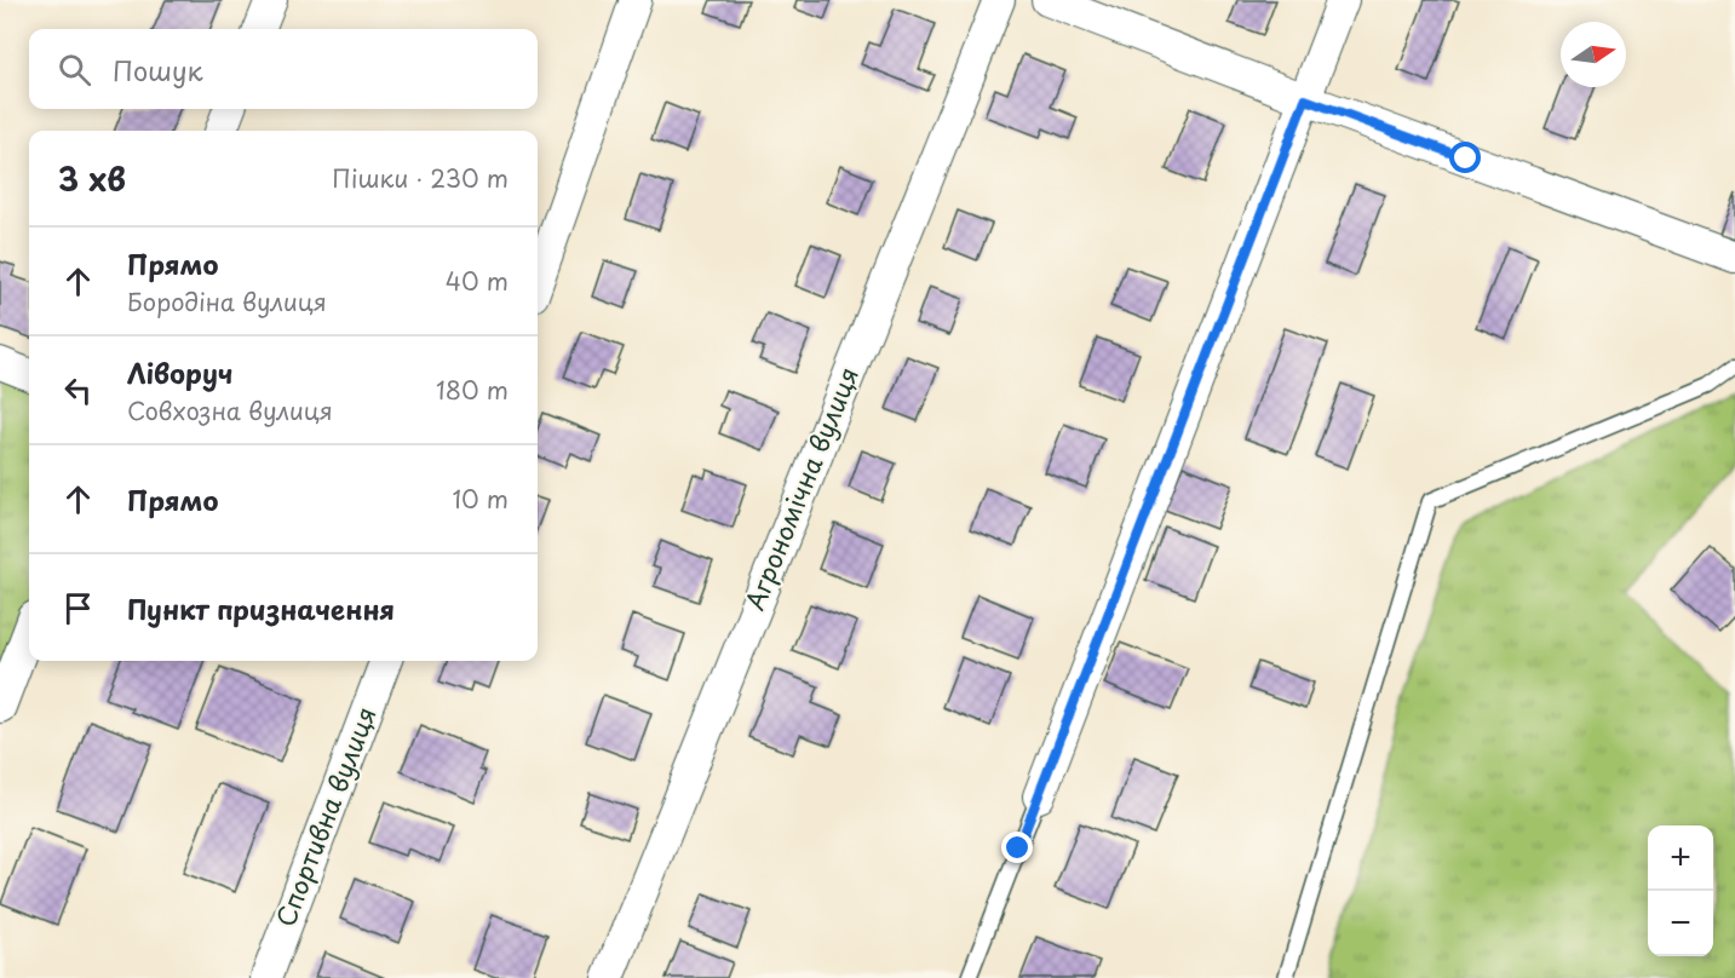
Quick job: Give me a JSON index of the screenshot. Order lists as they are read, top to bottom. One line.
{"streets":{"street":["Агрономічна вулиця","Спортивна вулиця"]},"north":"right","page":{"search":"Пошук","heading":["3 хв","Пішки · 230 m"],"list":[["Прямо","Бородіна вулиця","40 m"],["Ліворуч","Совхозна вулиця","180 m"],["Прямо","10 m"],"Пункт призначення"],"map_buttons":["+","−"]}}
